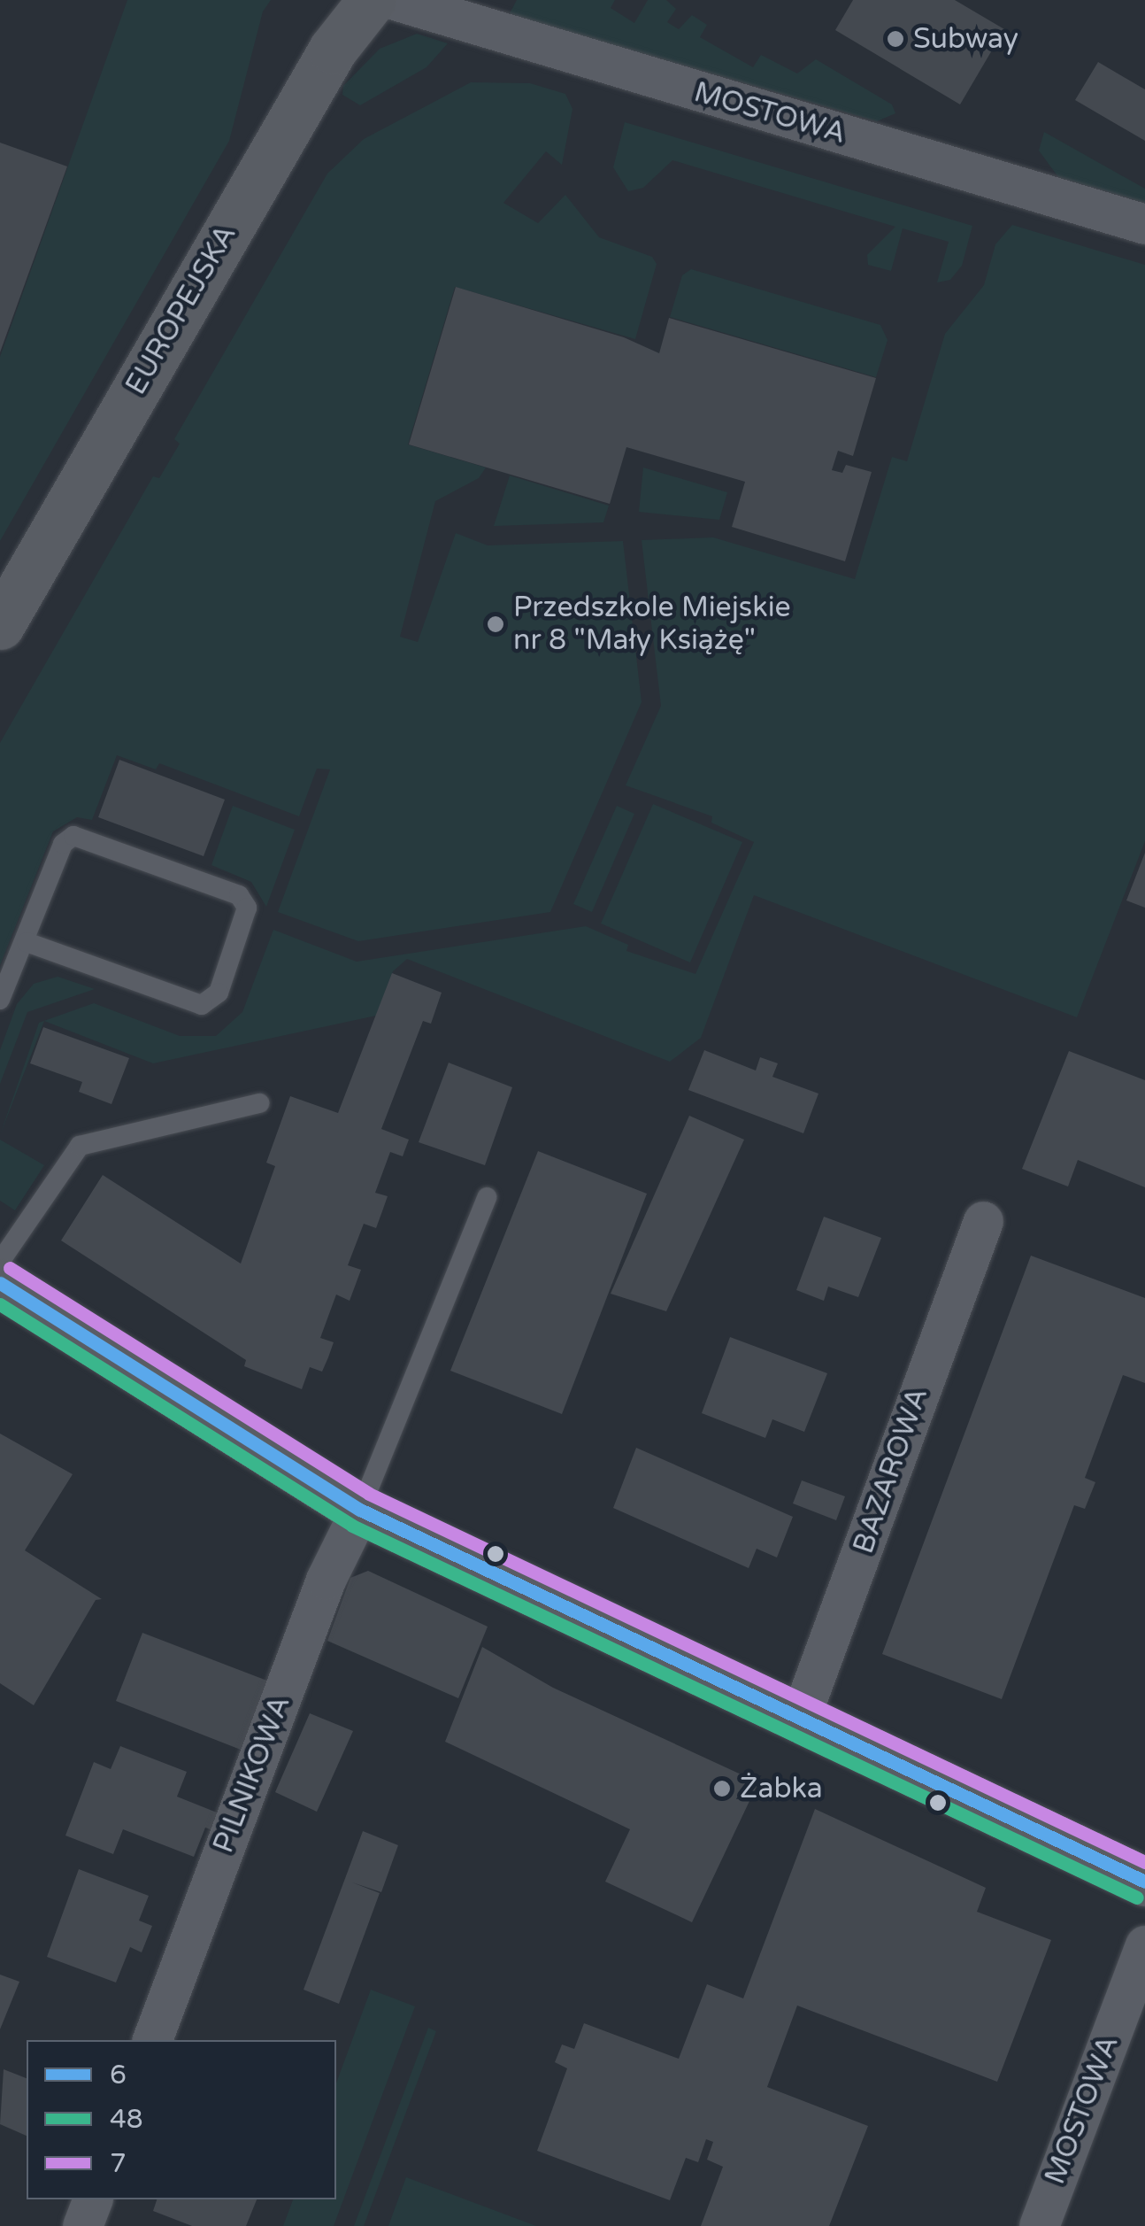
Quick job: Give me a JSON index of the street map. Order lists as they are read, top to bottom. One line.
{"streets":{"street":["MOSTOWA","EUROPEJSKA","BAZAROWA","PILNIKOWA"]},"places":["Subway","Przedszkole Miejskie nr 8 \"Mały Książę\"","Żabka"],"lines":["transit line 7","transit line 6","transit line 48"],"legend":["6","48","7"]}
